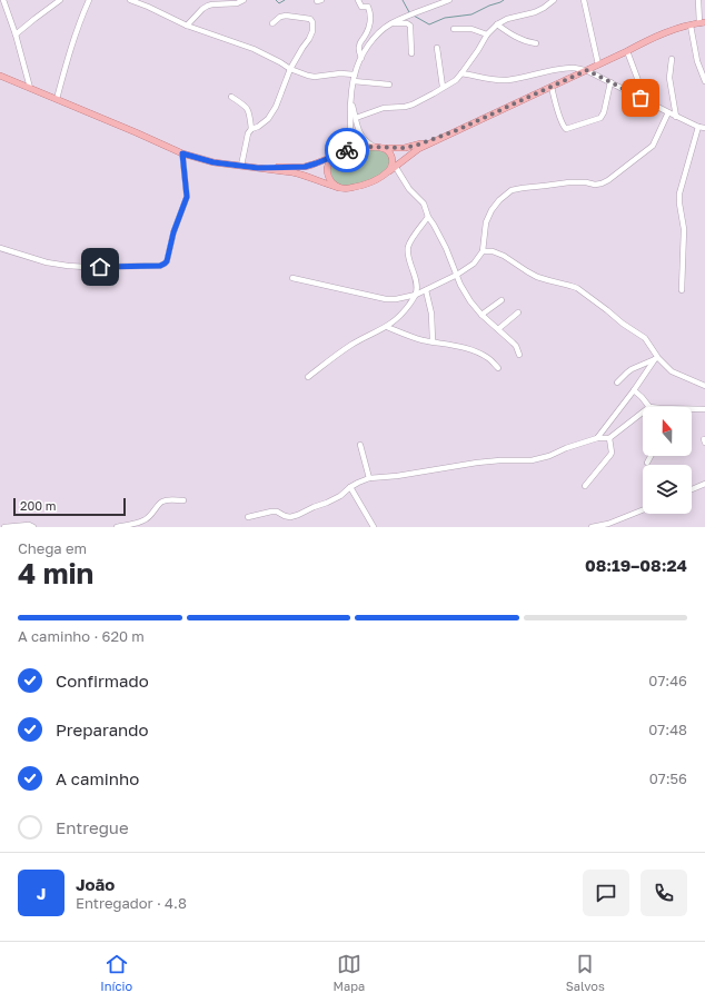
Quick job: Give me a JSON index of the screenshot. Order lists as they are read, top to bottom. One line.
{"scale_bar":"200 m","north":"top","page":{"scale":"200 m","heading":["4 min","Chega em","08:19–08:24"],"panel":["João","Entregador · 4.8"],"bar":"A caminho · 620 m","list":[["Confirmado","07:46"],["Preparando","07:48"],["A caminho","07:56"],"Entregue"],"round":"J","tabs":["Início","Mapa","Salvos"]}}
